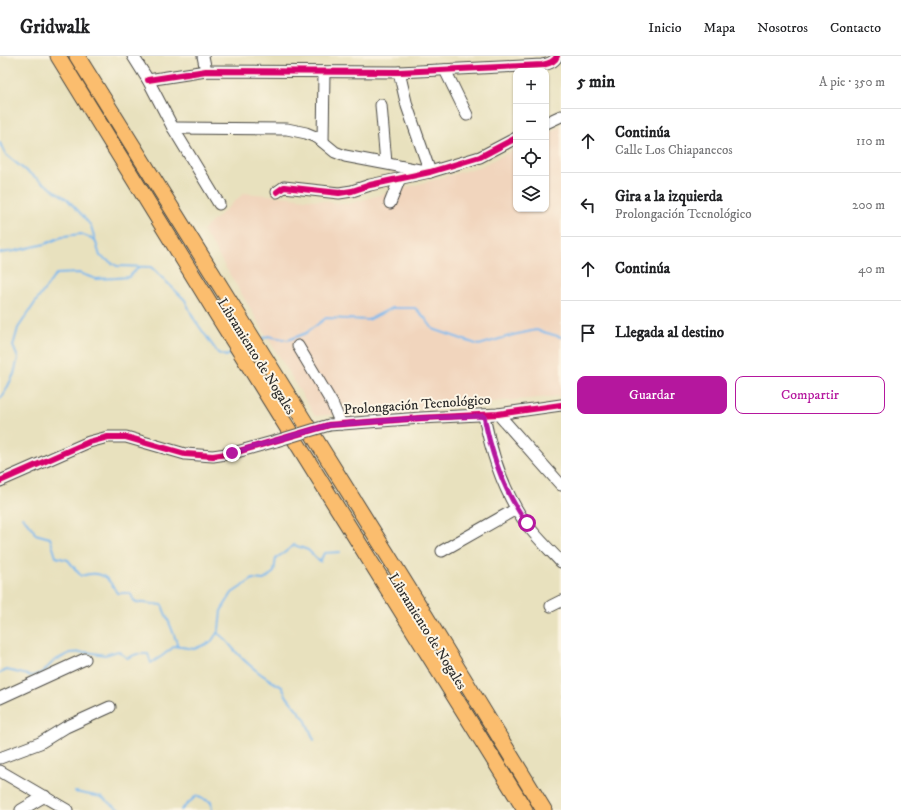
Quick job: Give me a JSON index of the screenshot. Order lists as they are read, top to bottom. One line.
{"streets":{"highway":["Libramiento de Nogales"],"street":["Prolongación Tecnológico"]},"page":{"header":"Gridwalk","nav":["Inicio","Mapa","Nosotros","Contacto"],"heading":["5 min","A pie · 350 m"],"map_buttons":["+","−"],"list":[["Continúa","Calle Los Chiapanecos","110 m"],["Gira a la izquierda","Prolongación Tecnológico","200 m"],["Continúa","40 m"],"Llegada al destino"],"buttons":["Guardar","Compartir"]}}
